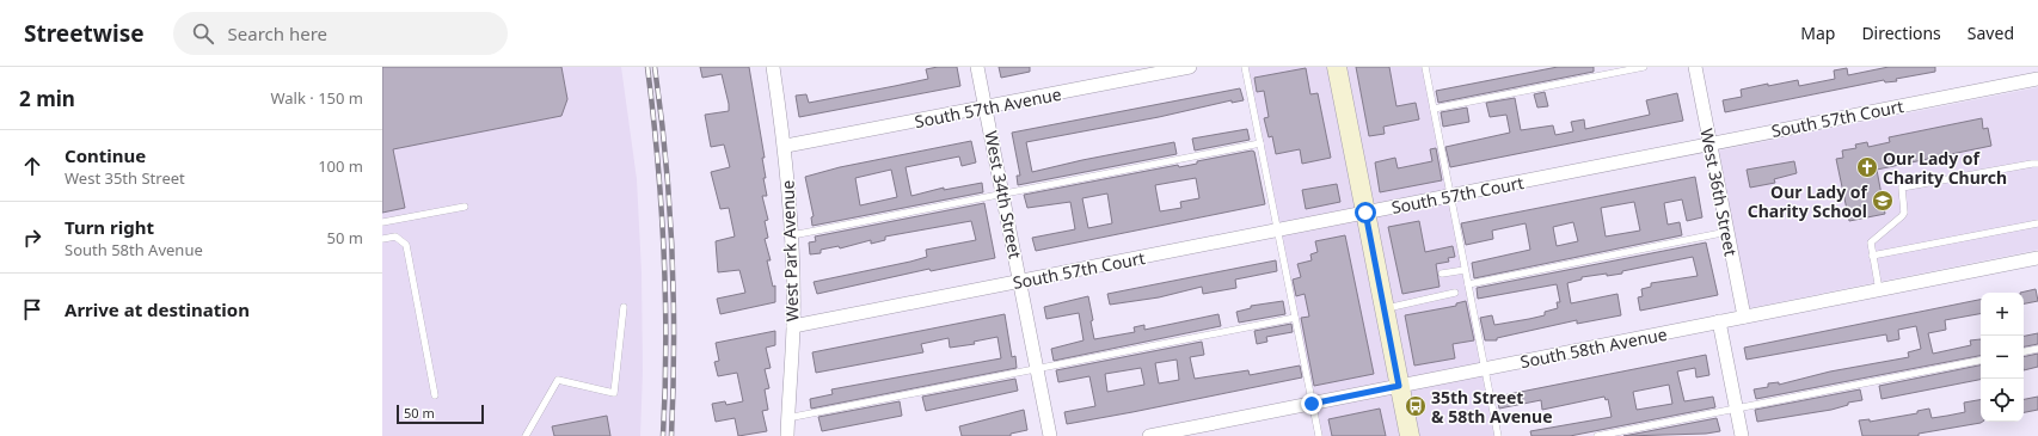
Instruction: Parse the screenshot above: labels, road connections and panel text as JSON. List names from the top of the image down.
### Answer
{
  "streets": {
    "street": [
      "South 57th Avenue",
      "South 57th Court",
      "West 36th Street",
      "West 34th Street",
      "West Park Avenue",
      "South 58th Avenue"
    ]
  },
  "crossings": [
    ["South 57th Avenue", "West 34th Street"],
    ["South 57th Avenue", "West Park Avenue"],
    ["South 57th Court", "West 36th Street"],
    ["South 57th Court", "West 34th Street"],
    ["South 57th Court", "West Park Avenue"],
    ["West 36th Street", "South 58th Avenue"]
  ],
  "places": {
    "church": ["Our Lady of Charity Church"],
    "school or university": ["Our Lady of Charity School"],
    "bus stop": ["35th Street & 58th Avenue"]
  },
  "scale_bar": "50 m",
  "page": {
    "header": "Streetwise",
    "search": "Search here",
    "nav": ["Map", "Directions", "Saved"],
    "heading": ["2 min", "Walk · 150 m"],
    "list": [
      ["Continue", "West 35th Street", "100 m"],
      ["Turn right", "South 58th Avenue", "50 m"],
      "Arrive at destination"
    ],
    "map_buttons": ["+", "−"],
    "scale": "50 m"
  }
}
